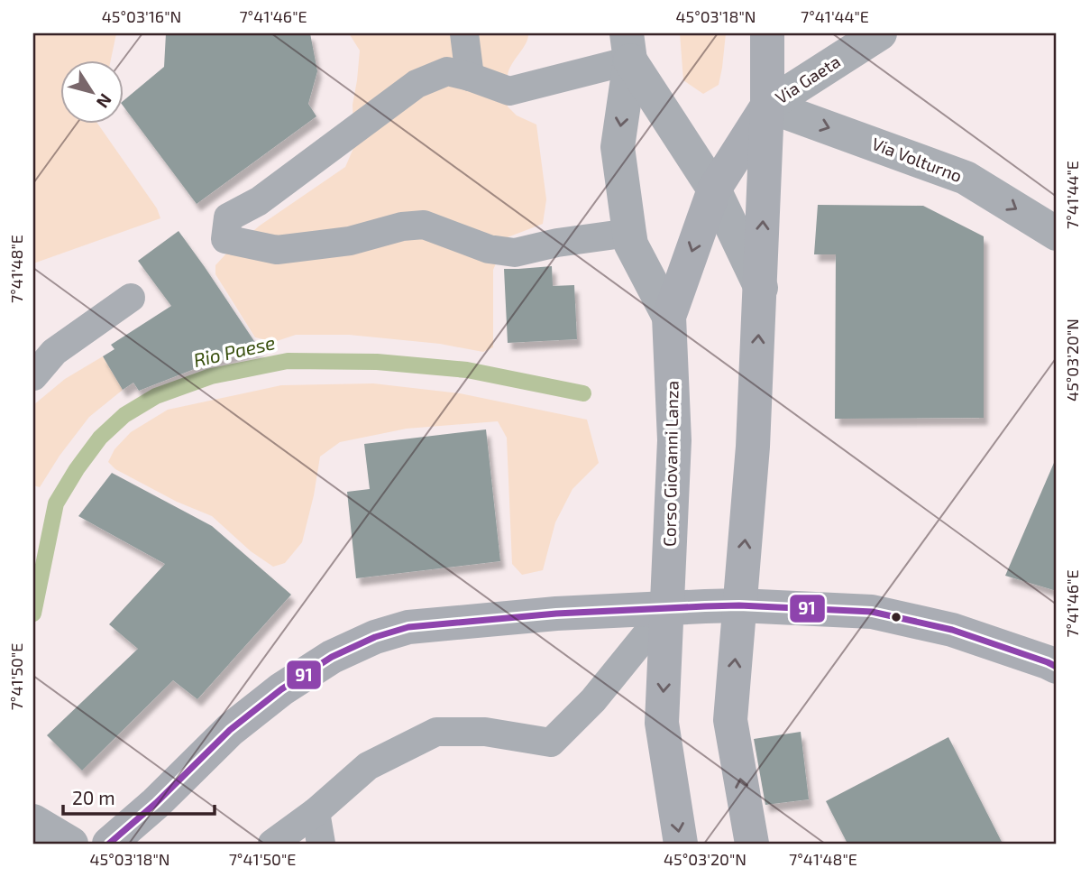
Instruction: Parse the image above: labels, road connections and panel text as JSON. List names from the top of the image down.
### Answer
{
  "streets": {
    "street": ["Via Gaeta", "Via Volturno", "Corso Giovanni Lanza"]
  },
  "crossings": [
    ["Via Gaeta", "Via Volturno"],
    ["Via Gaeta", "Corso Giovanni Lanza"],
    ["Via Volturno", "Corso Giovanni Lanza"]
  ],
  "one_way": ["Via Volturno"],
  "water": ["Rio Paese"],
  "lines": ["transit line 91"],
  "scale_bar": "20 m",
  "north": "bottom right",
  "coordinates": [
    "45°03'16\"N",
    "7°41'46\"E",
    "45°03'18\"N",
    "7°41'44\"E",
    "7°41'48\"E",
    "45°03'20\"N",
    "7°41'50\"E"
  ]
}
